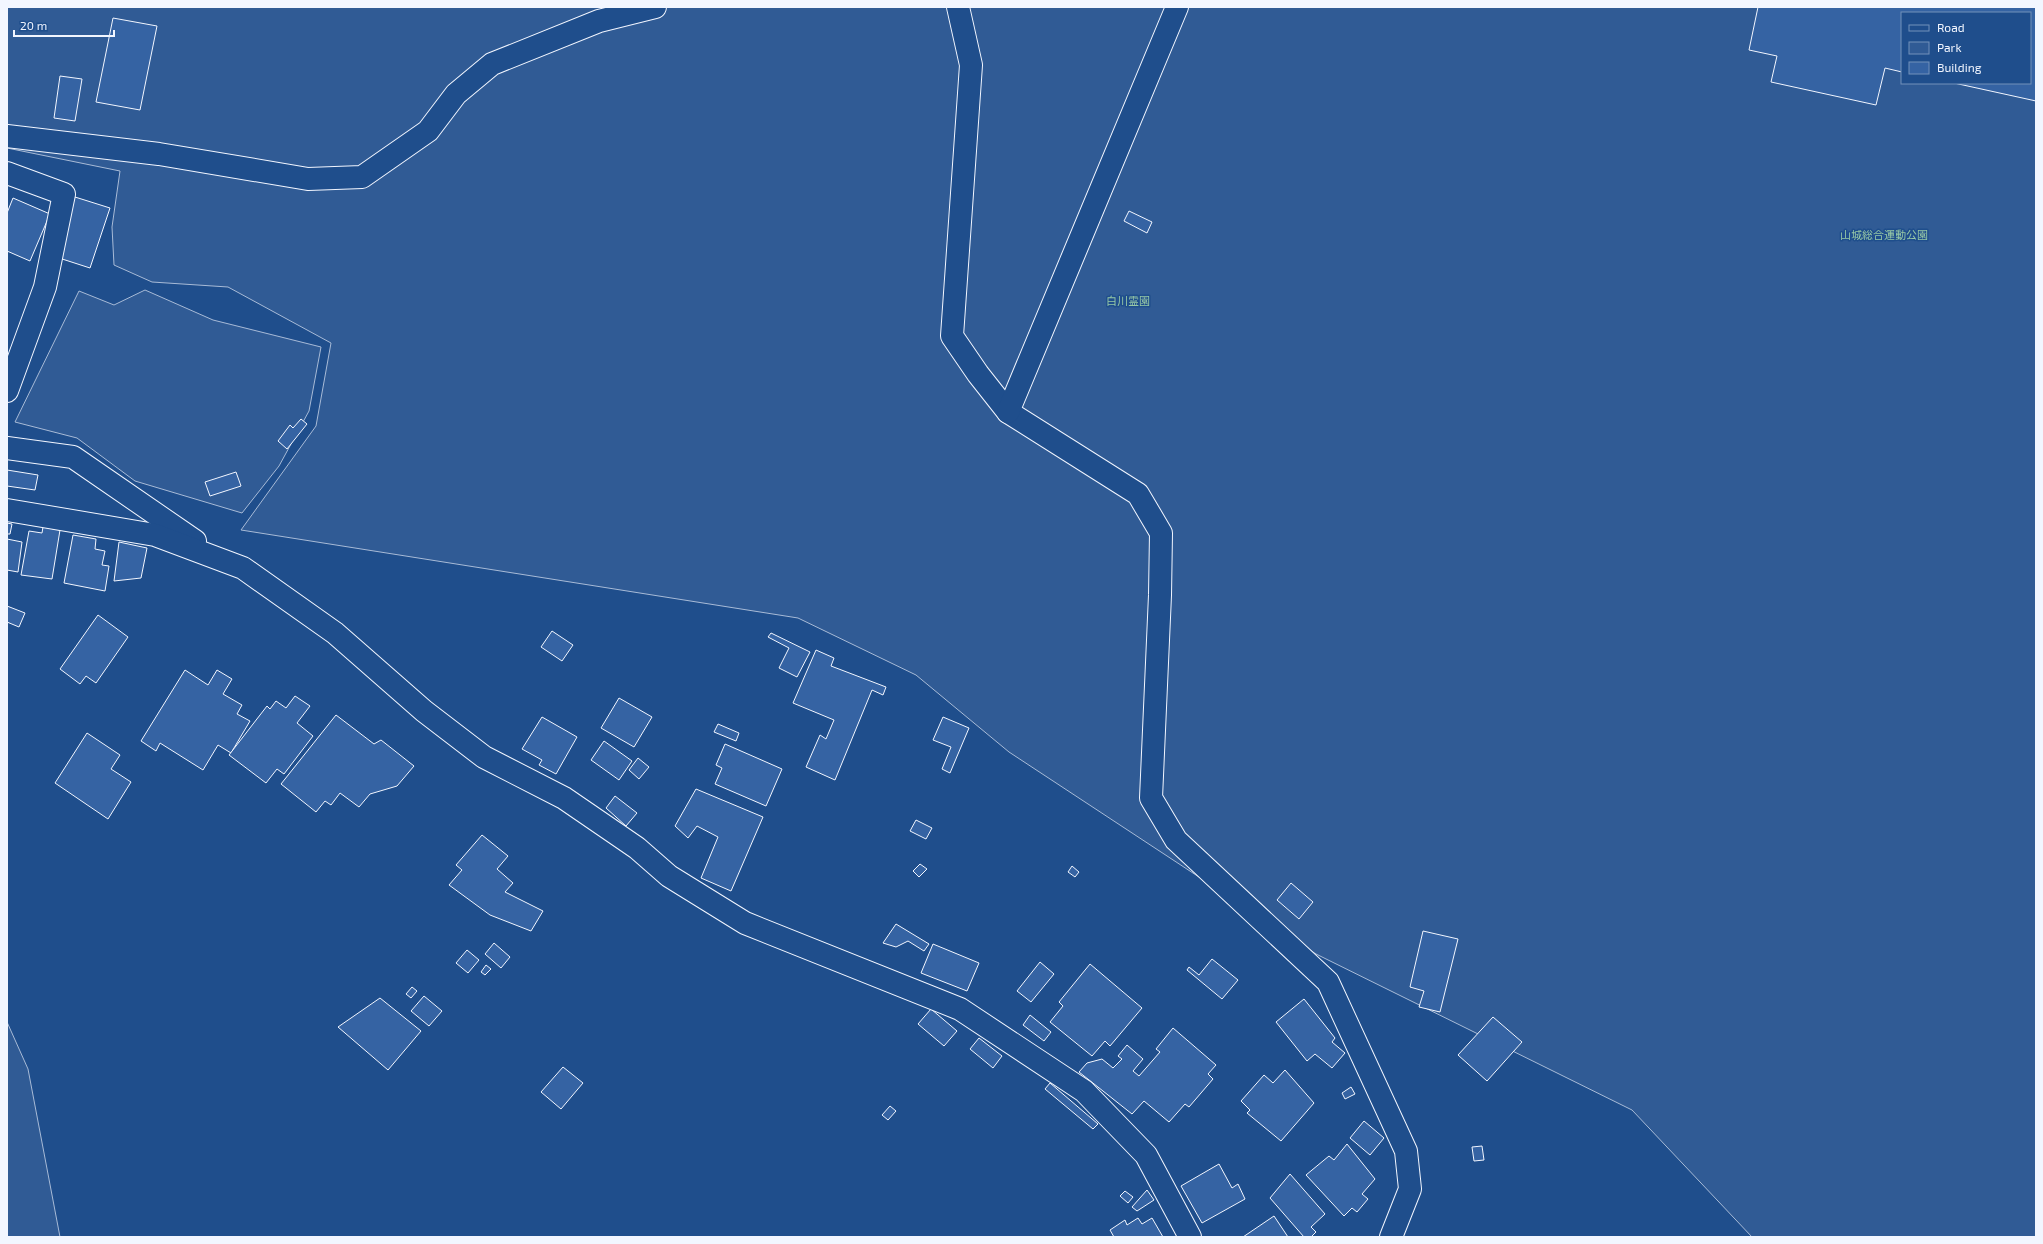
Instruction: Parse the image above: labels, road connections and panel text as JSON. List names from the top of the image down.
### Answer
{
  "parks": ["山城総合運動公園", "白川霊園"],
  "legend": ["Road", "Park", "Building"],
  "scale_bar": "20 m"
}
